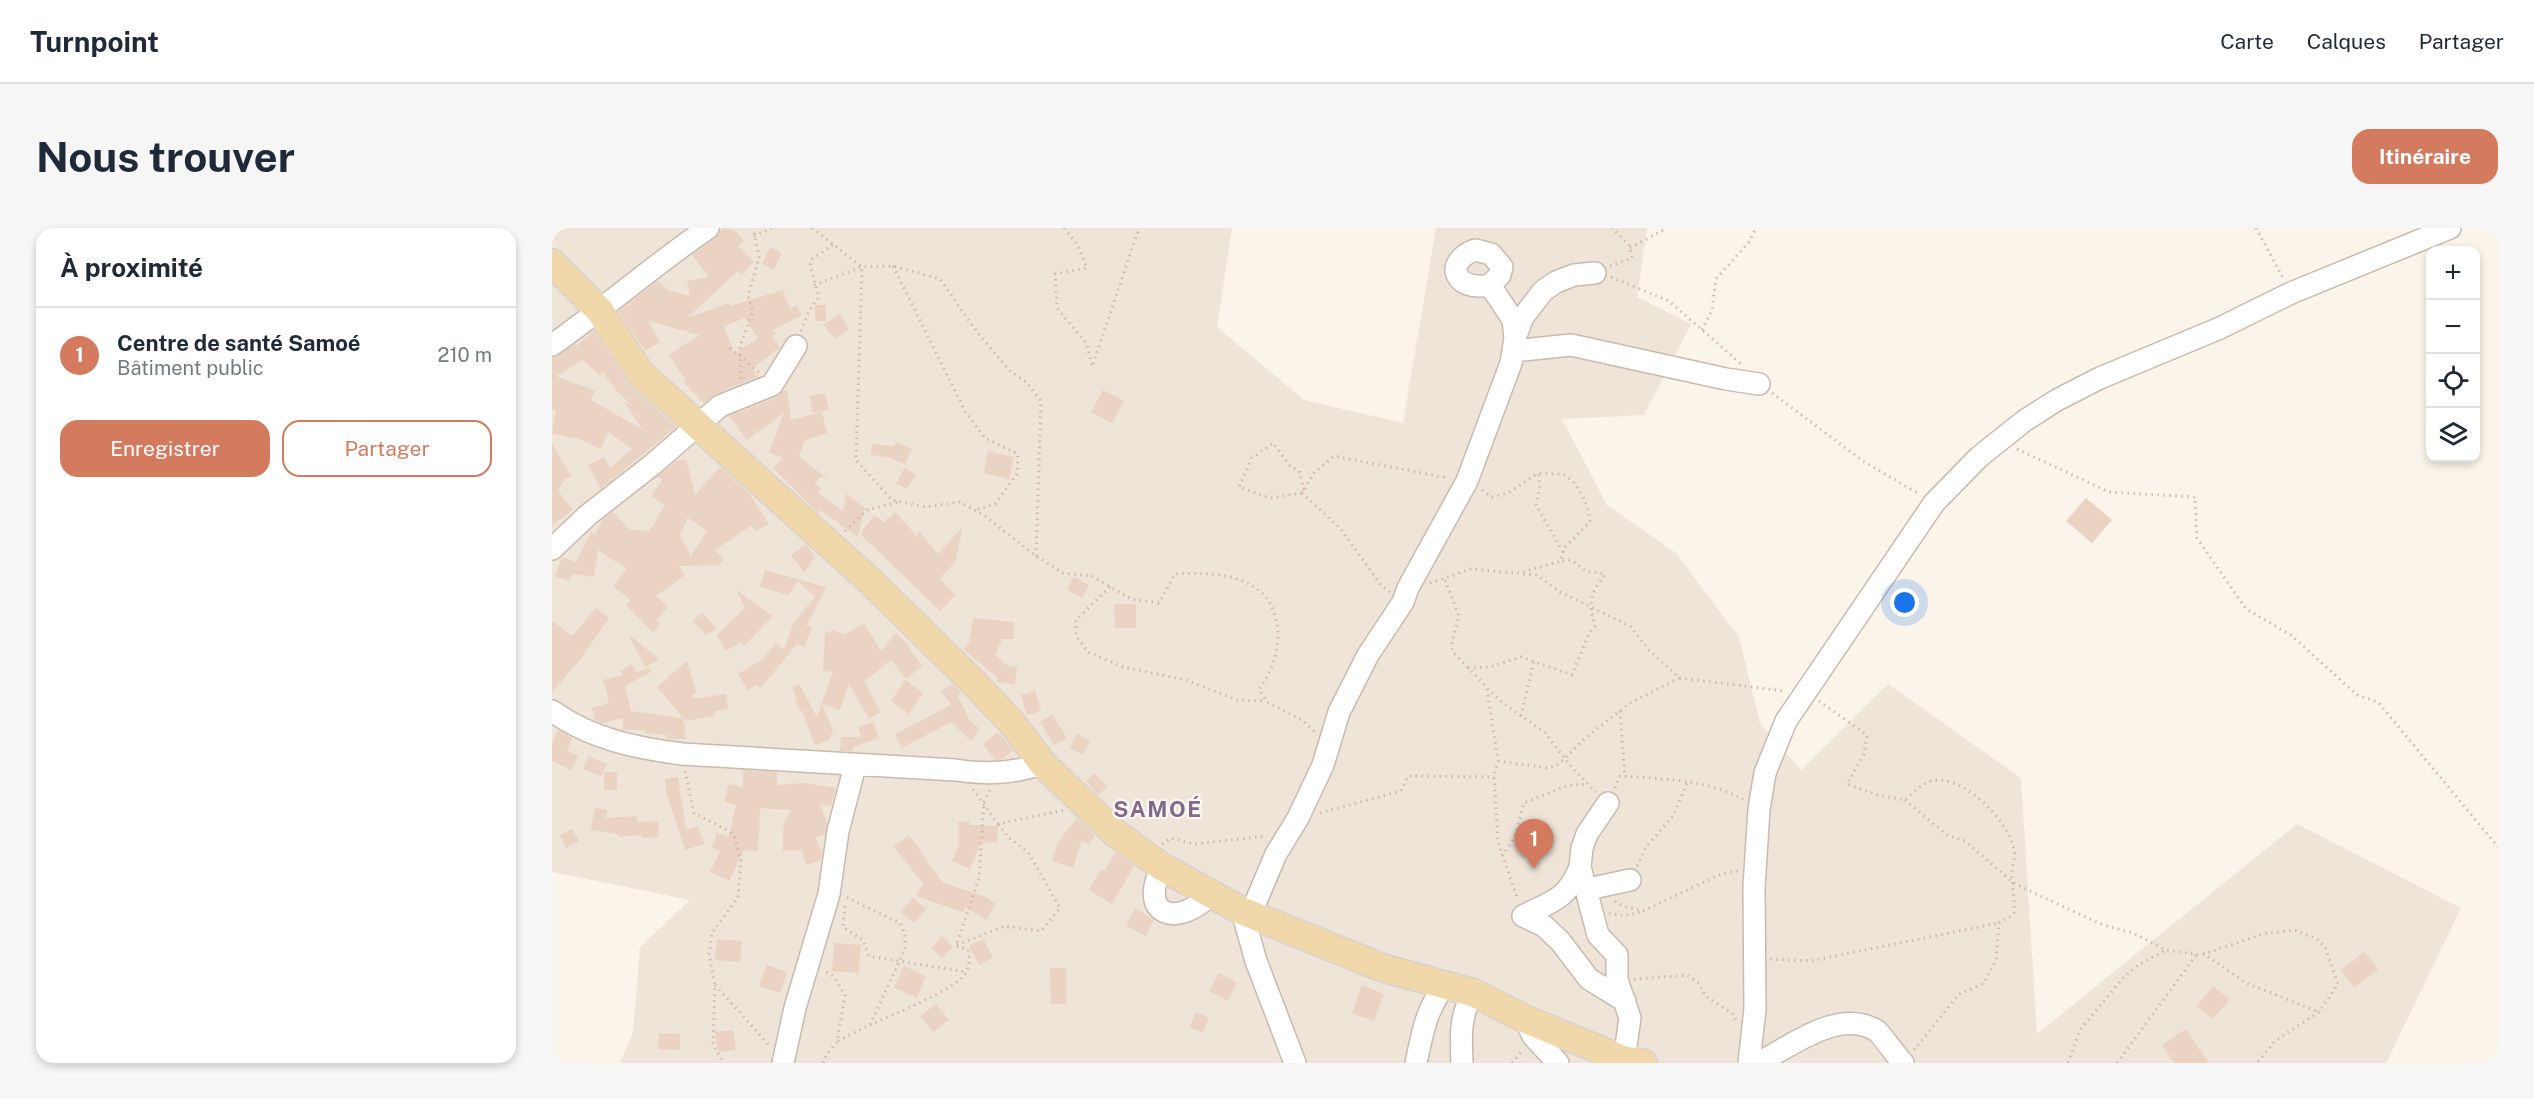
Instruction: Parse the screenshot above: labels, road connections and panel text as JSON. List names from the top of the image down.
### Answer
{
  "districts": ["SAMOÉ"],
  "page": {
    "header": "Turnpoint",
    "nav": ["Carte", "Calques", "Partager"],
    "buttons": [
      "Itinéraire",
      ["Enregistrer", "Partager"]
    ],
    "title": "Nous trouver",
    "heading": "À proximité",
    "map_buttons": ["+", "−"],
    "list": [
      {
        "mark": "1",
        "name": "Centre de santé Samoé",
        "note": "Bâtiment public",
        "value": "210 m"
      }
    ],
    "pins": "1"
  }
}
